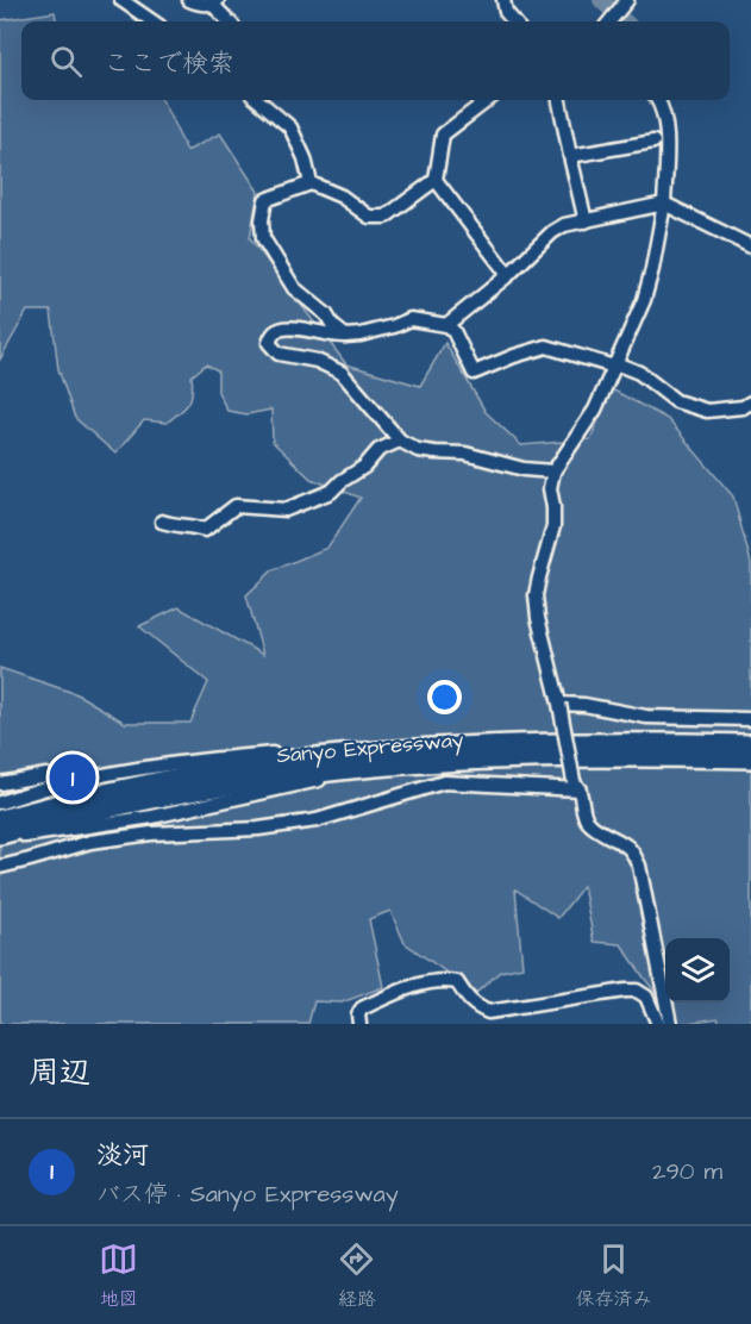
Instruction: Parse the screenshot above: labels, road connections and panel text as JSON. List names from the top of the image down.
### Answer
{
  "streets": {
    "highway": ["Sanyo Expressway"]
  },
  "page": {
    "search": "ここで検索",
    "pins": "1",
    "heading": "周辺",
    "list": [
      {
        "mark": "1",
        "name": "淡河",
        "note": "バス停 · Sanyo Expressway",
        "value": "290 m"
      }
    ],
    "nav": ["地図", "経路", "保存済み"]
  }
}
